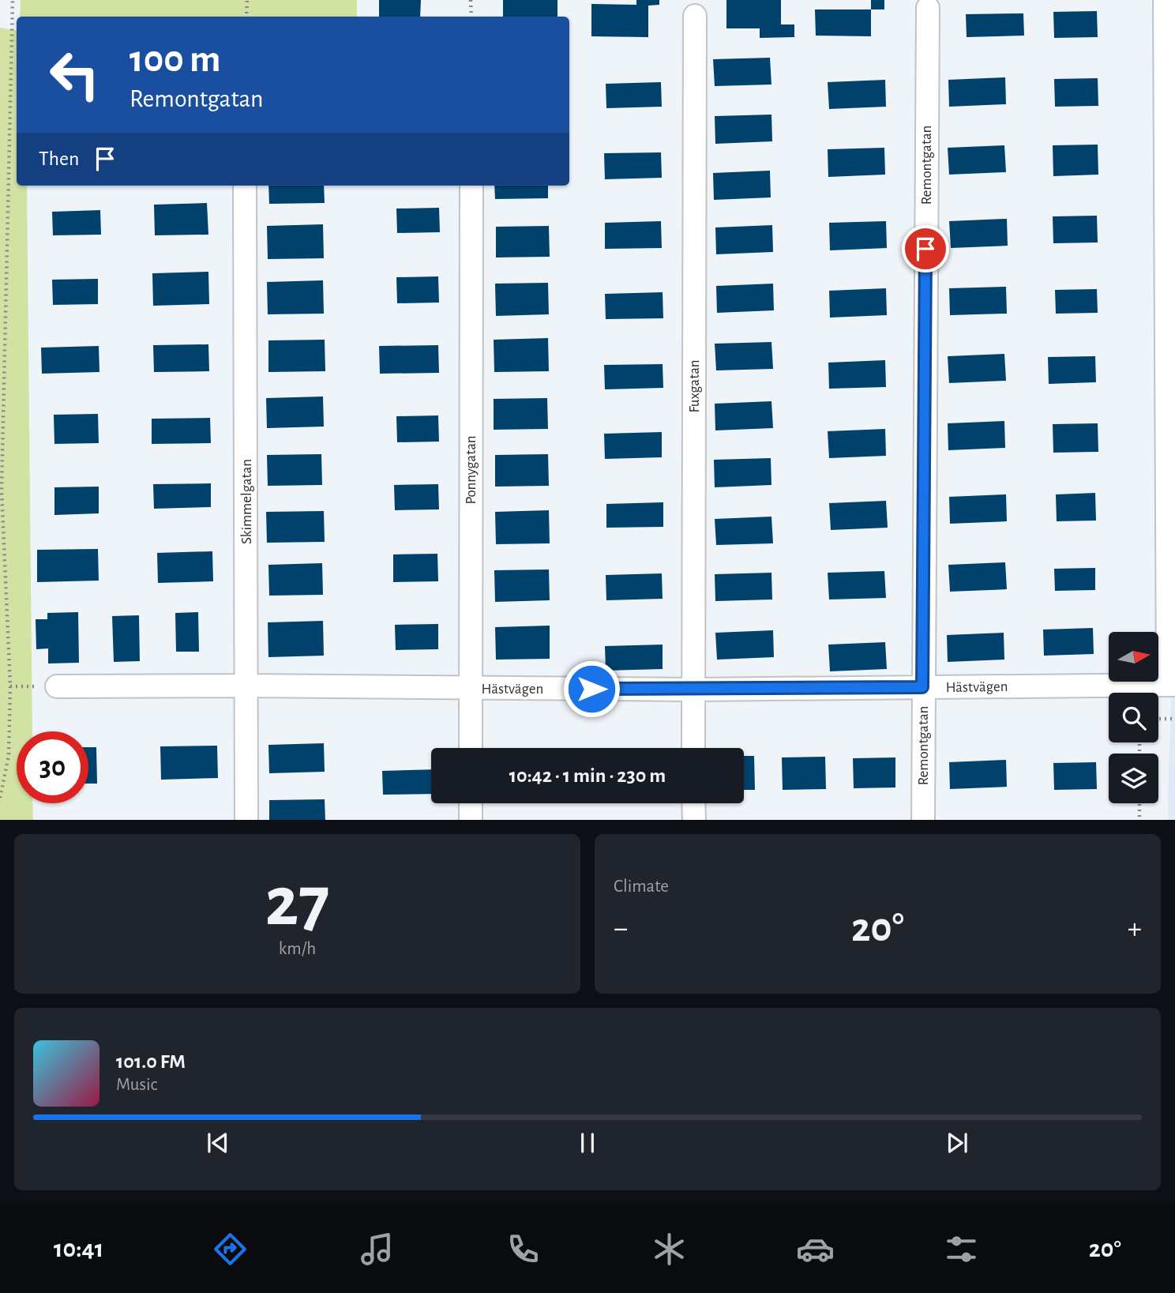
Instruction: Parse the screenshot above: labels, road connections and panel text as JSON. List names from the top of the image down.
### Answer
{
  "streets": {
    "street": [
      "Remontgatan",
      "Fuxgatan",
      "Ponnygatan",
      "Skimmelgatan",
      "Hästvägen"
    ]
  },
  "crossings": [
    ["Remontgatan", "Hästvägen"],
    ["Fuxgatan", "Hästvägen"],
    ["Ponnygatan", "Hästvägen"],
    ["Skimmelgatan", "Hästvägen"]
  ],
  "north": "right",
  "page": {
    "turn": ["100 m", "Remontgatan"],
    "then": "Then",
    "limit": "30",
    "trip": "10:42 · 1 min · 230 m",
    "tile": [
      ["27", "km/h"],
      "Climate"
    ],
    "heat": ["−", "20°", "+"],
    "song": ["101.0 FM", "Music"],
    "tabs": ["10:41", "20°"]
  }
}
